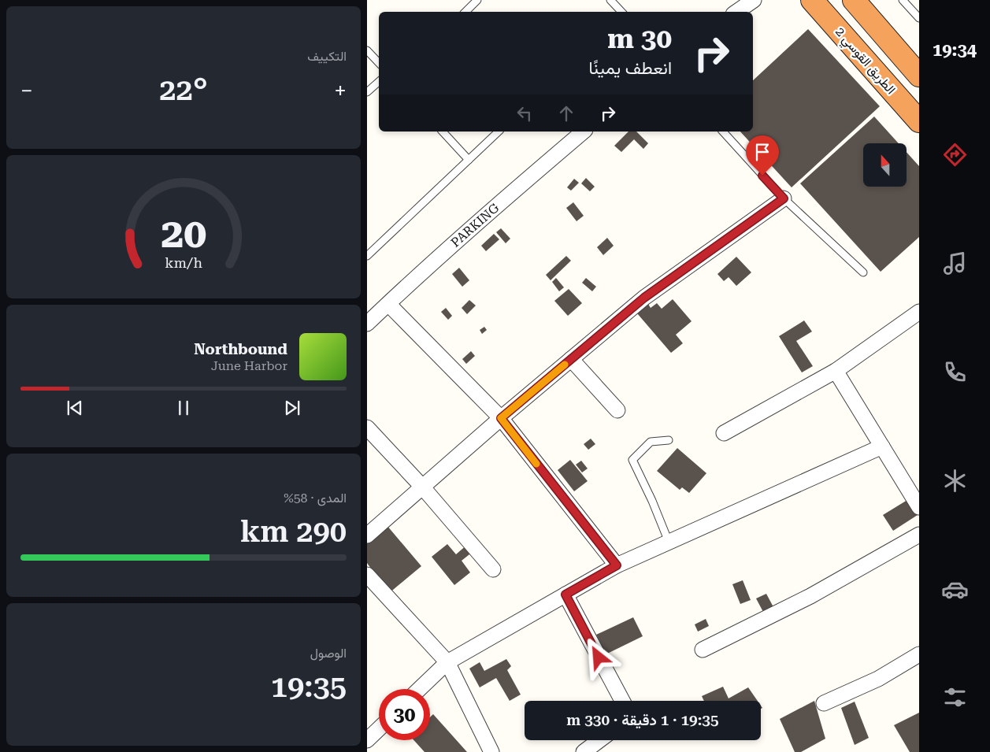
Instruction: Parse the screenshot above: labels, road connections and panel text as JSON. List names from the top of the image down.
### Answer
{
  "streets": {
    "highway": ["الطريق القوسي 2"],
    "street": ["PARKING"]
  },
  "north": "top",
  "page": {
    "tabs": "19:34",
    "tile": [
      "التكييف",
      ["المدى · 58%", "290 km"],
      ["الوصول", "19:35"]
    ],
    "turn": ["30 m", "انعطف يمينًا"],
    "heat": ["−", "22°", "+"],
    "song": ["Northbound", "June Harbor"],
    "limit": "30",
    "trip": "19:35 · 1 دقيقة · 330 m",
    "gauge": ["20", "km/h"]
  }
}
